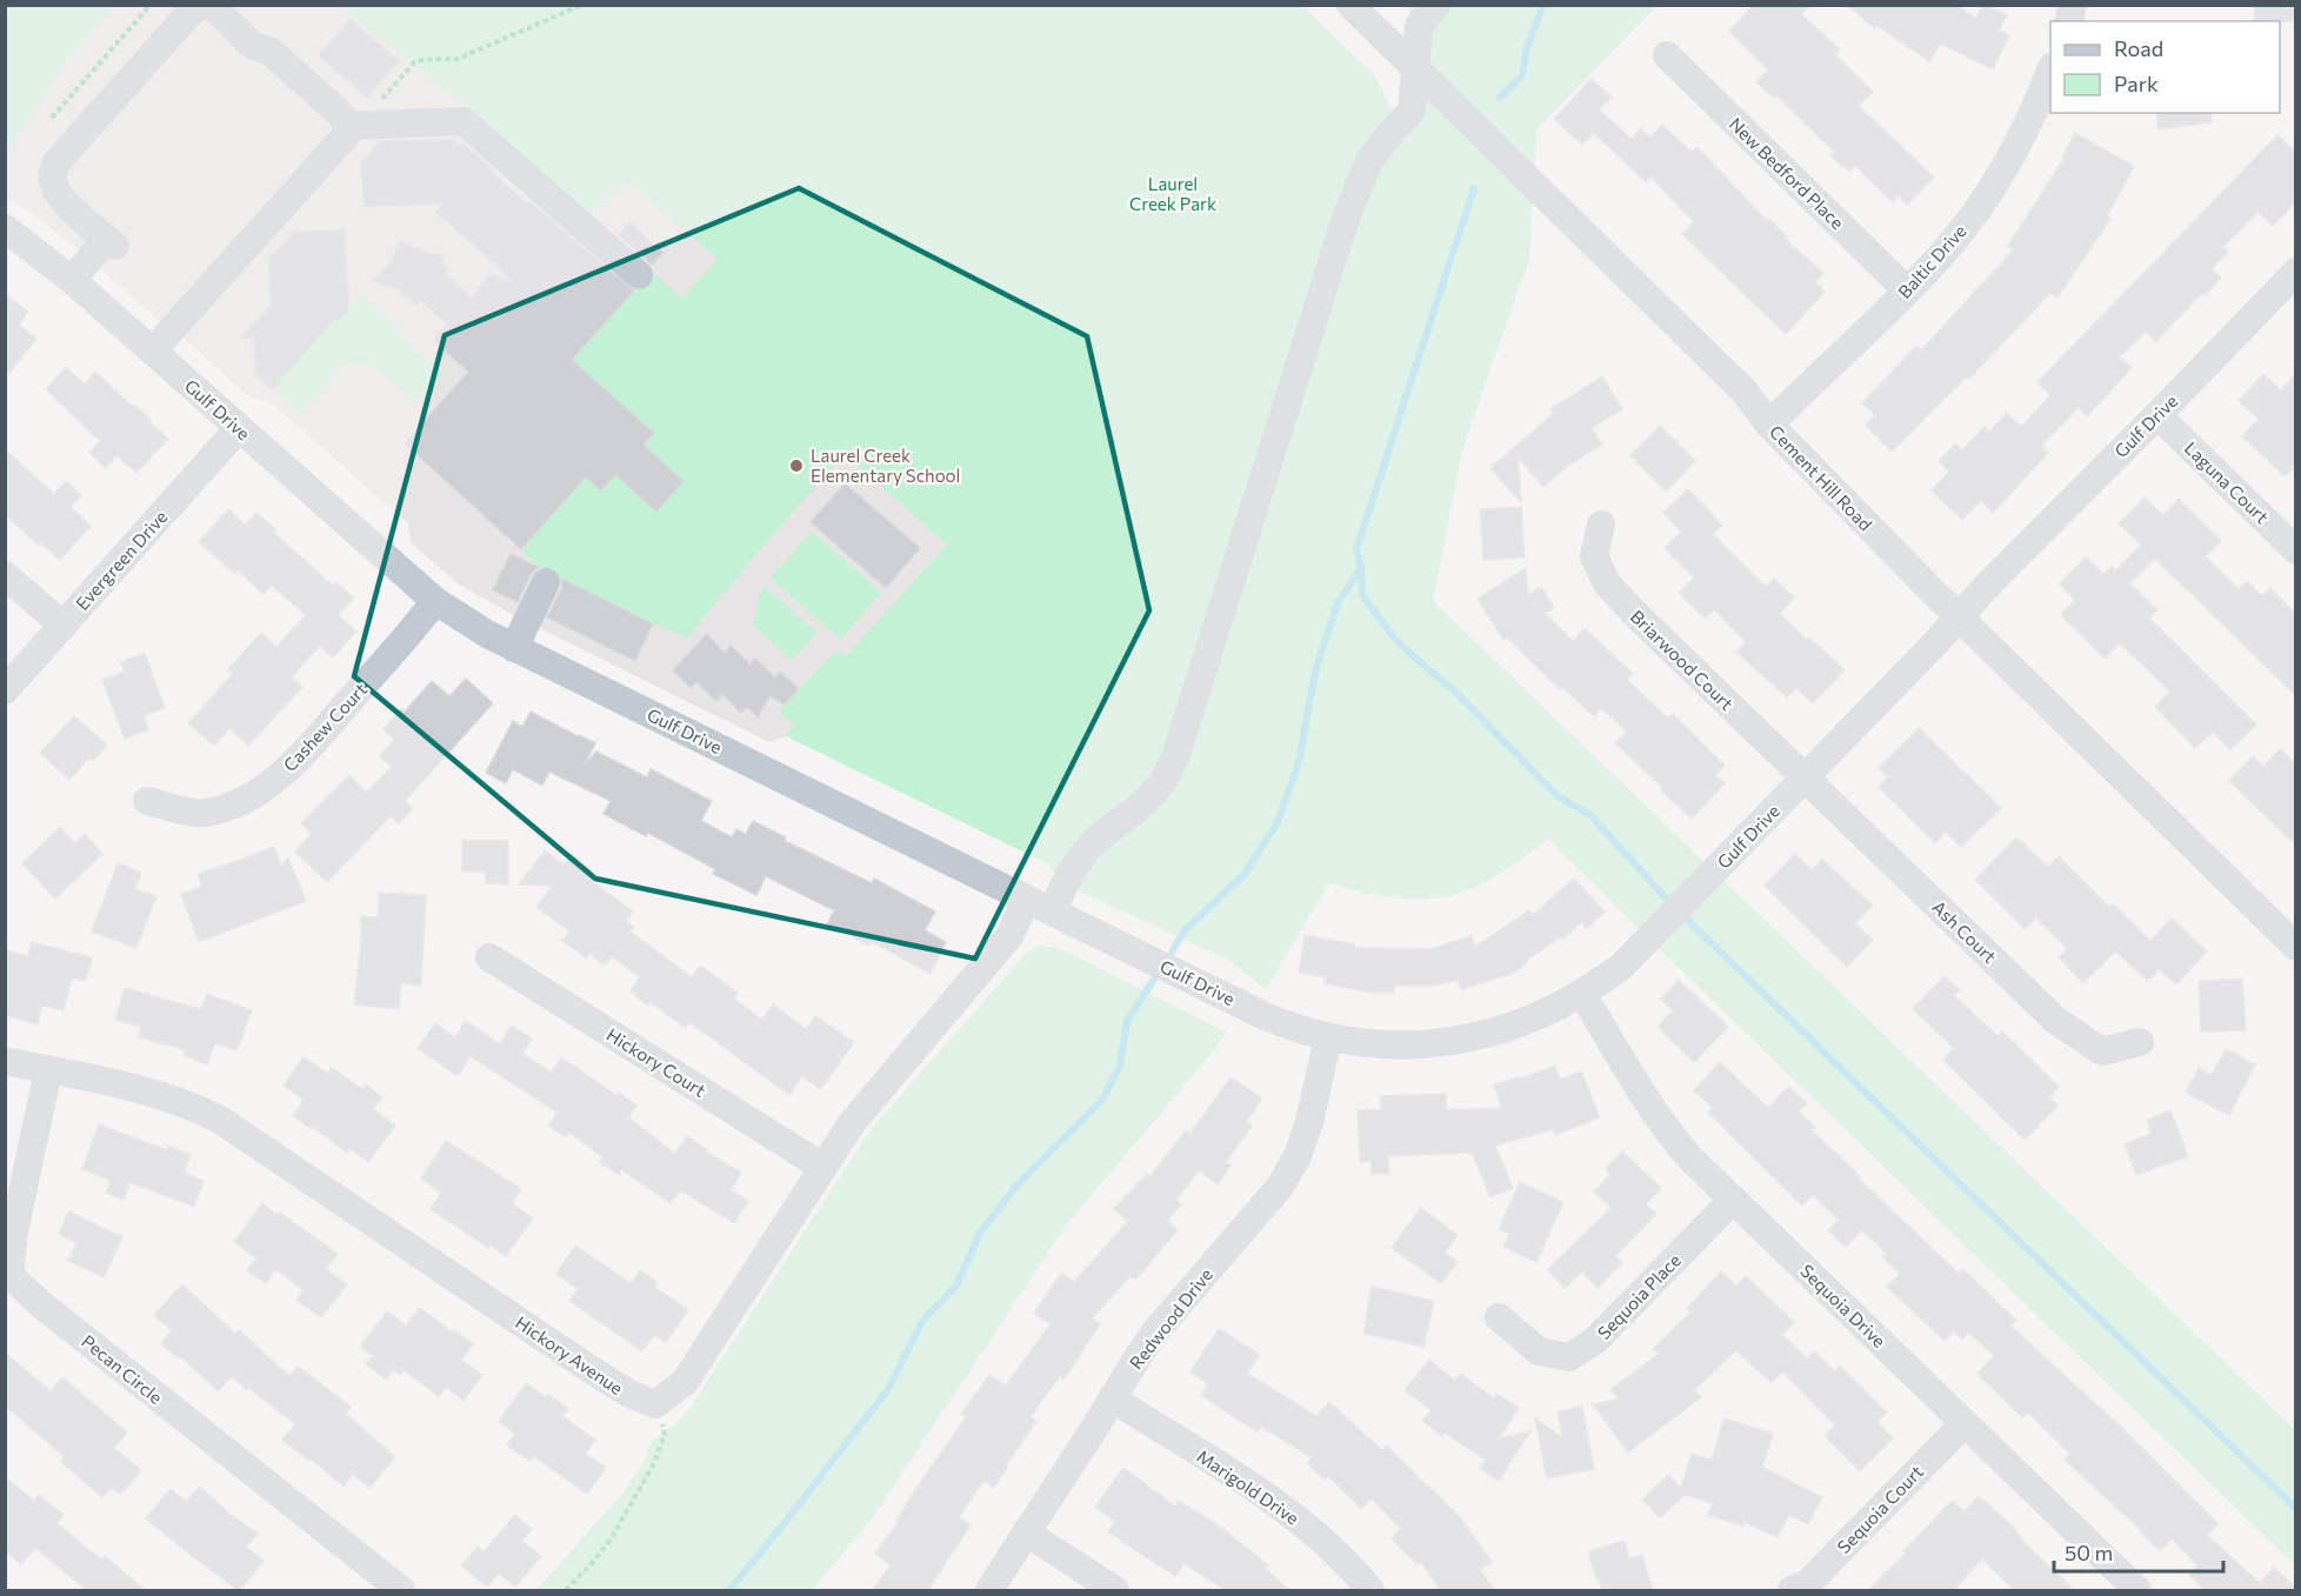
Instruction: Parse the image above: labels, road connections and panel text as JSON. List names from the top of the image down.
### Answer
{
  "streets": {
    "street": [
      "New Bedford Place",
      "Baltic Drive",
      "Gulf Drive",
      "Cement Hill Road",
      "Laguna Court",
      "Evergreen Drive",
      "Briarwood Court",
      "Cashew Court",
      "Ash Court",
      "Hickory Court",
      "Sequoia Place",
      "Sequoia Drive",
      "Redwood Drive",
      "Hickory Avenue",
      "Pecan Circle",
      "Marigold Drive",
      "Sequoia Court"
    ]
  },
  "crossings": [
    ["New Bedford Place", "Baltic Drive"],
    ["Baltic Drive", "Cement Hill Road"],
    ["Gulf Drive", "Cement Hill Road"],
    ["Gulf Drive", "Laguna Court"],
    ["Gulf Drive", "Evergreen Drive"],
    ["Gulf Drive", "Briarwood Court"],
    ["Gulf Drive", "Cashew Court"],
    ["Gulf Drive", "Ash Court"],
    ["Gulf Drive", "Sequoia Drive"],
    ["Gulf Drive", "Redwood Drive"],
    ["Briarwood Court", "Ash Court"],
    ["Sequoia Place", "Sequoia Drive"],
    ["Sequoia Drive", "Sequoia Court"],
    ["Redwood Drive", "Marigold Drive"],
    ["Hickory Avenue", "Pecan Circle"]
  ],
  "parks": ["Laurel Creek Park"],
  "places": ["Laurel Creek Elementary School"],
  "legend": ["Road", "Park"],
  "scale_bar": "50 m"
}
